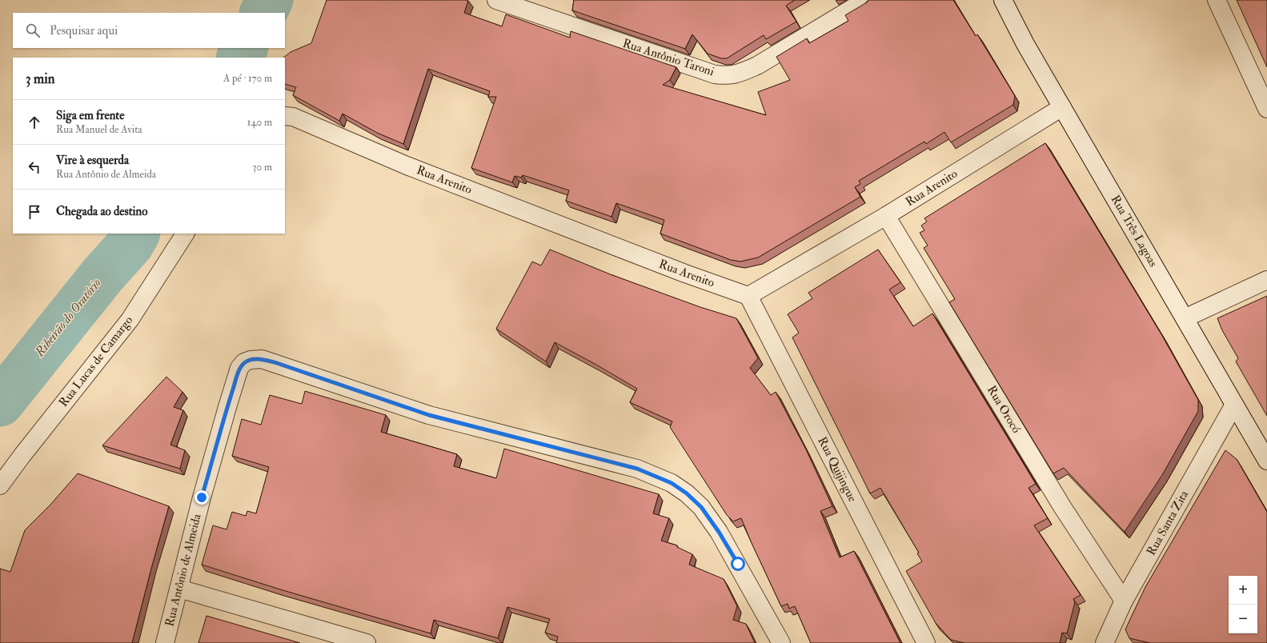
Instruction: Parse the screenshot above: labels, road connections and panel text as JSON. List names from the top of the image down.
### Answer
{
  "streets": {
    "street": [
      "Rua Antônio Taroni",
      "Rua Arenito",
      "Rua Três Lagoas",
      "Rua Lucas de Camargo",
      "Rua Orocó",
      "Rua Quijingue",
      "Rua Santa Zita",
      "Rua Antônio de Almeida"
    ]
  },
  "crossings": [
    ["Rua Arenito", "Rua Três Lagoas"],
    ["Rua Arenito", "Rua Orocó"],
    ["Rua Arenito", "Rua Quijingue"],
    ["Rua Três Lagoas", "Rua Santa Zita"],
    ["Rua Orocó", "Rua Santa Zita"]
  ],
  "water": ["Ribeirão do Oratório"],
  "page": {
    "search": "Pesquisar aqui",
    "heading": ["3 min", "A pé · 170 m"],
    "list": [
      ["Siga em frente", "Rua Manuel de Avita", "140 m"],
      ["Vire à esquerda", "Rua Antônio de Almeida", "30 m"],
      "Chegada ao destino"
    ],
    "map_buttons": ["+", "−"]
  }
}
